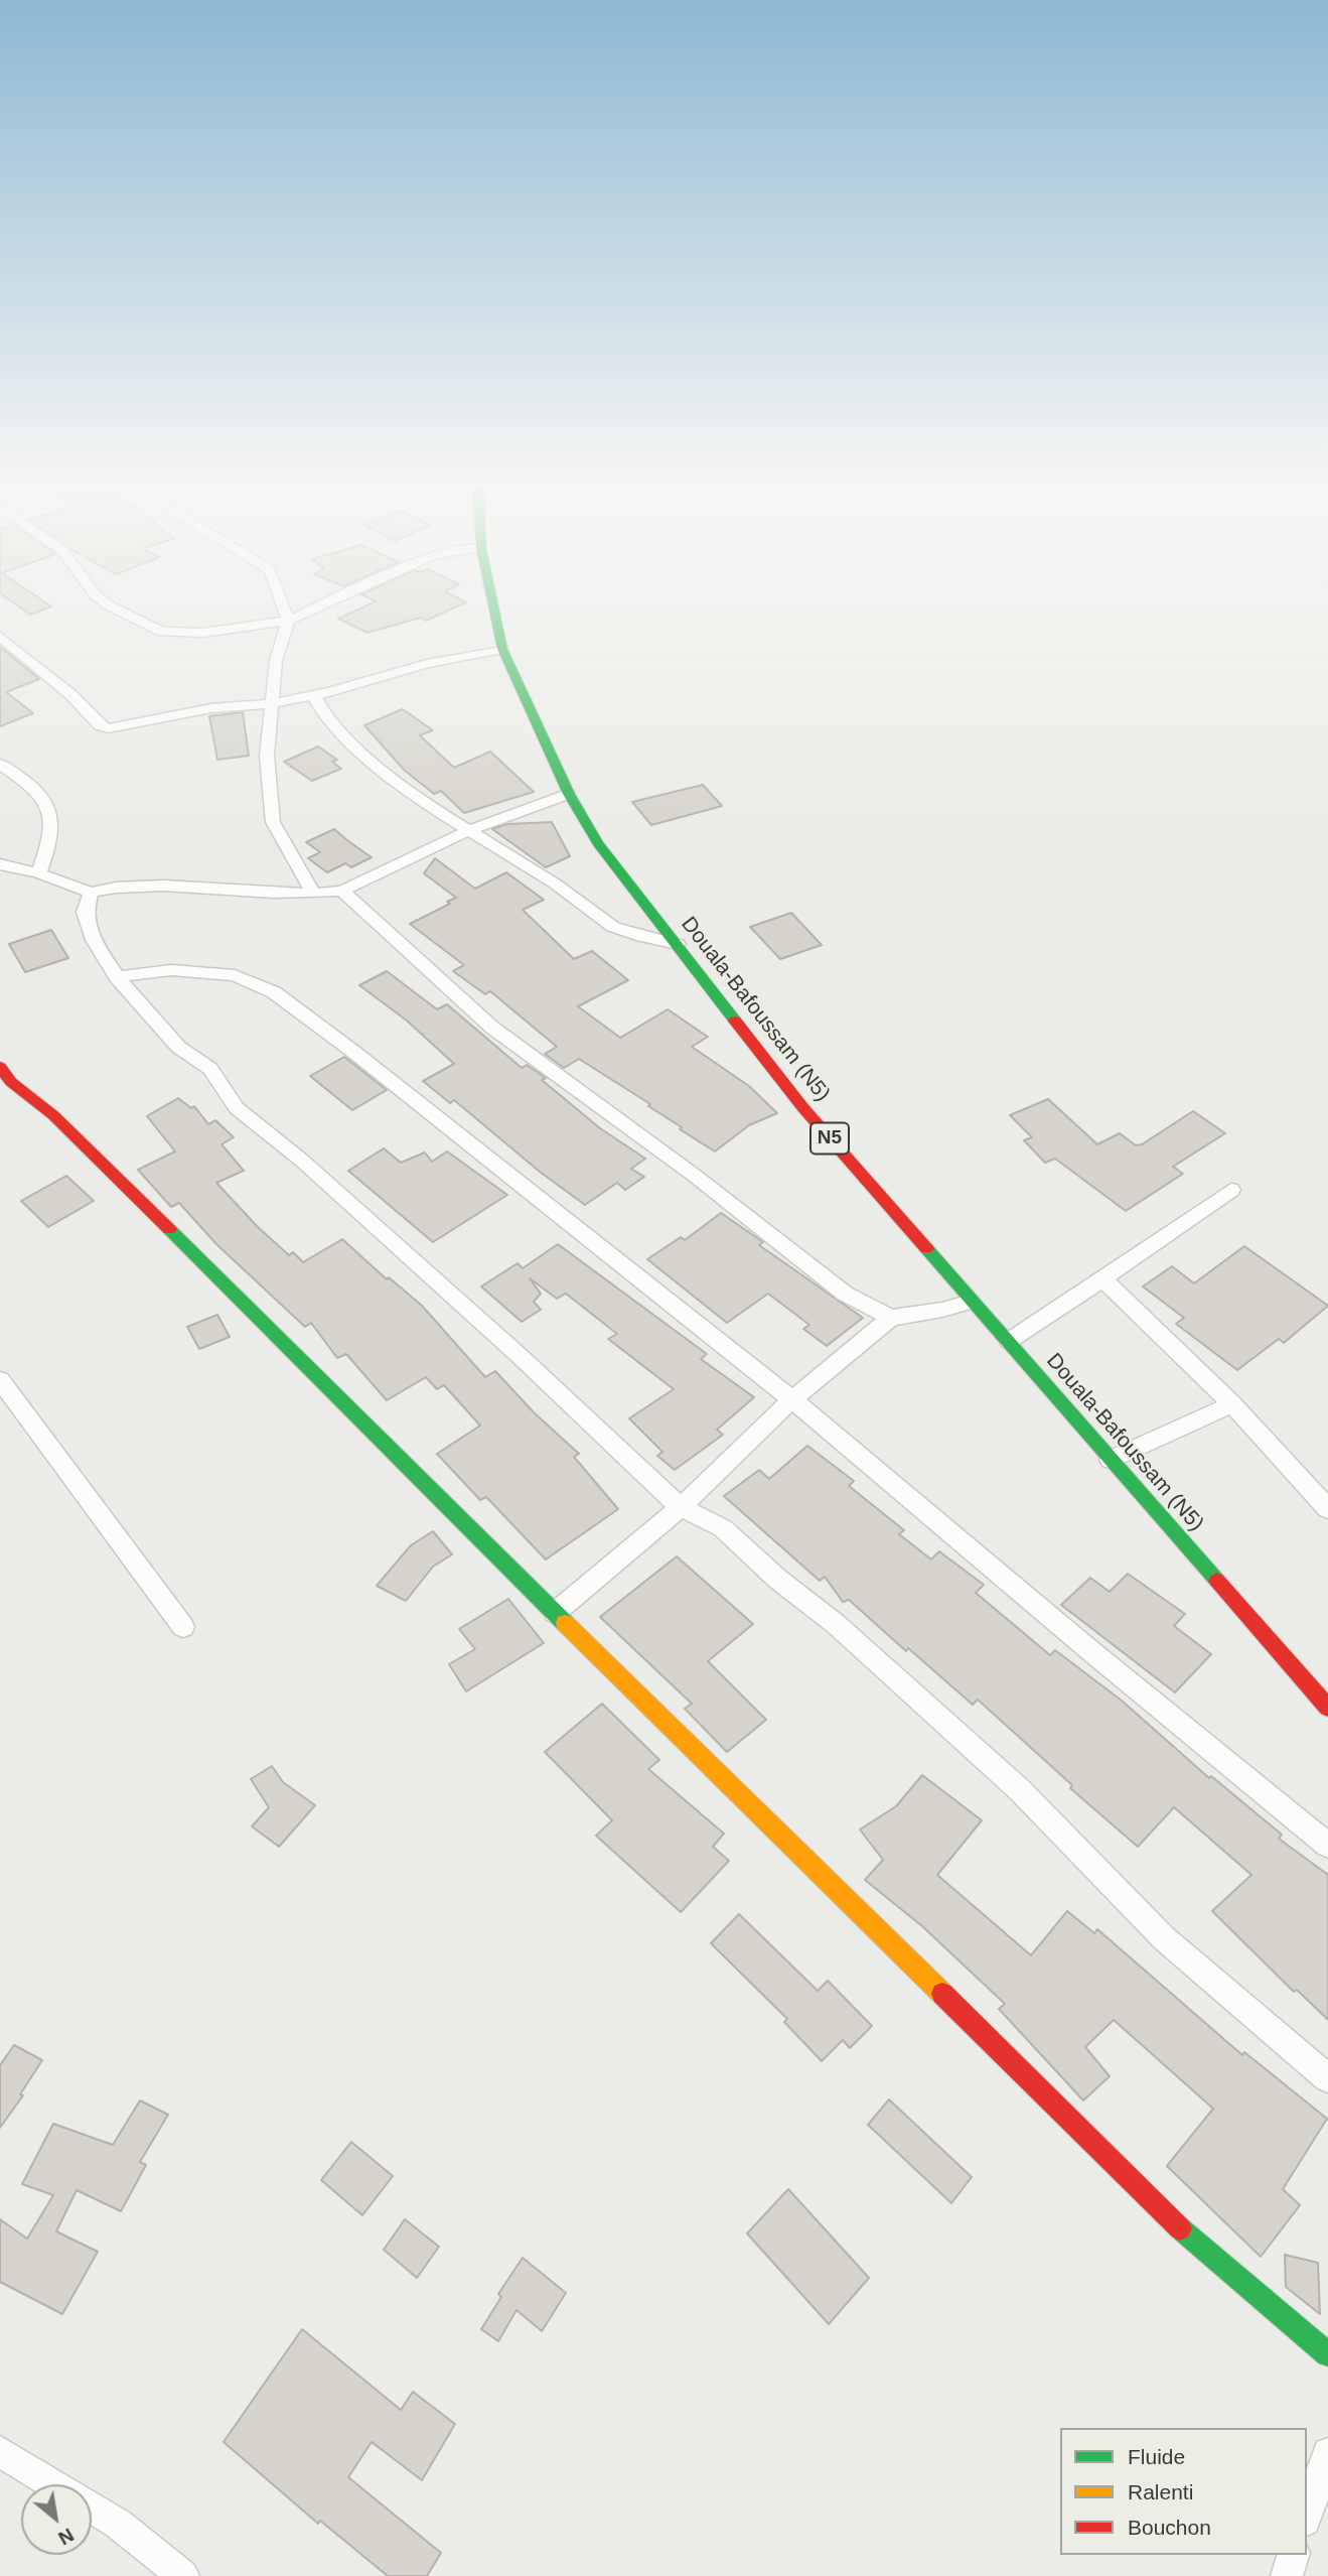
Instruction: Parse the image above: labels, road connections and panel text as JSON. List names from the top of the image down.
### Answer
{
  "streets": {
    "main road": ["Douala-Bafoussam (N5)", "N5"]
  },
  "legend": ["Fluide", "Ralenti", "Bouchon"],
  "north": "bottom right"
}
